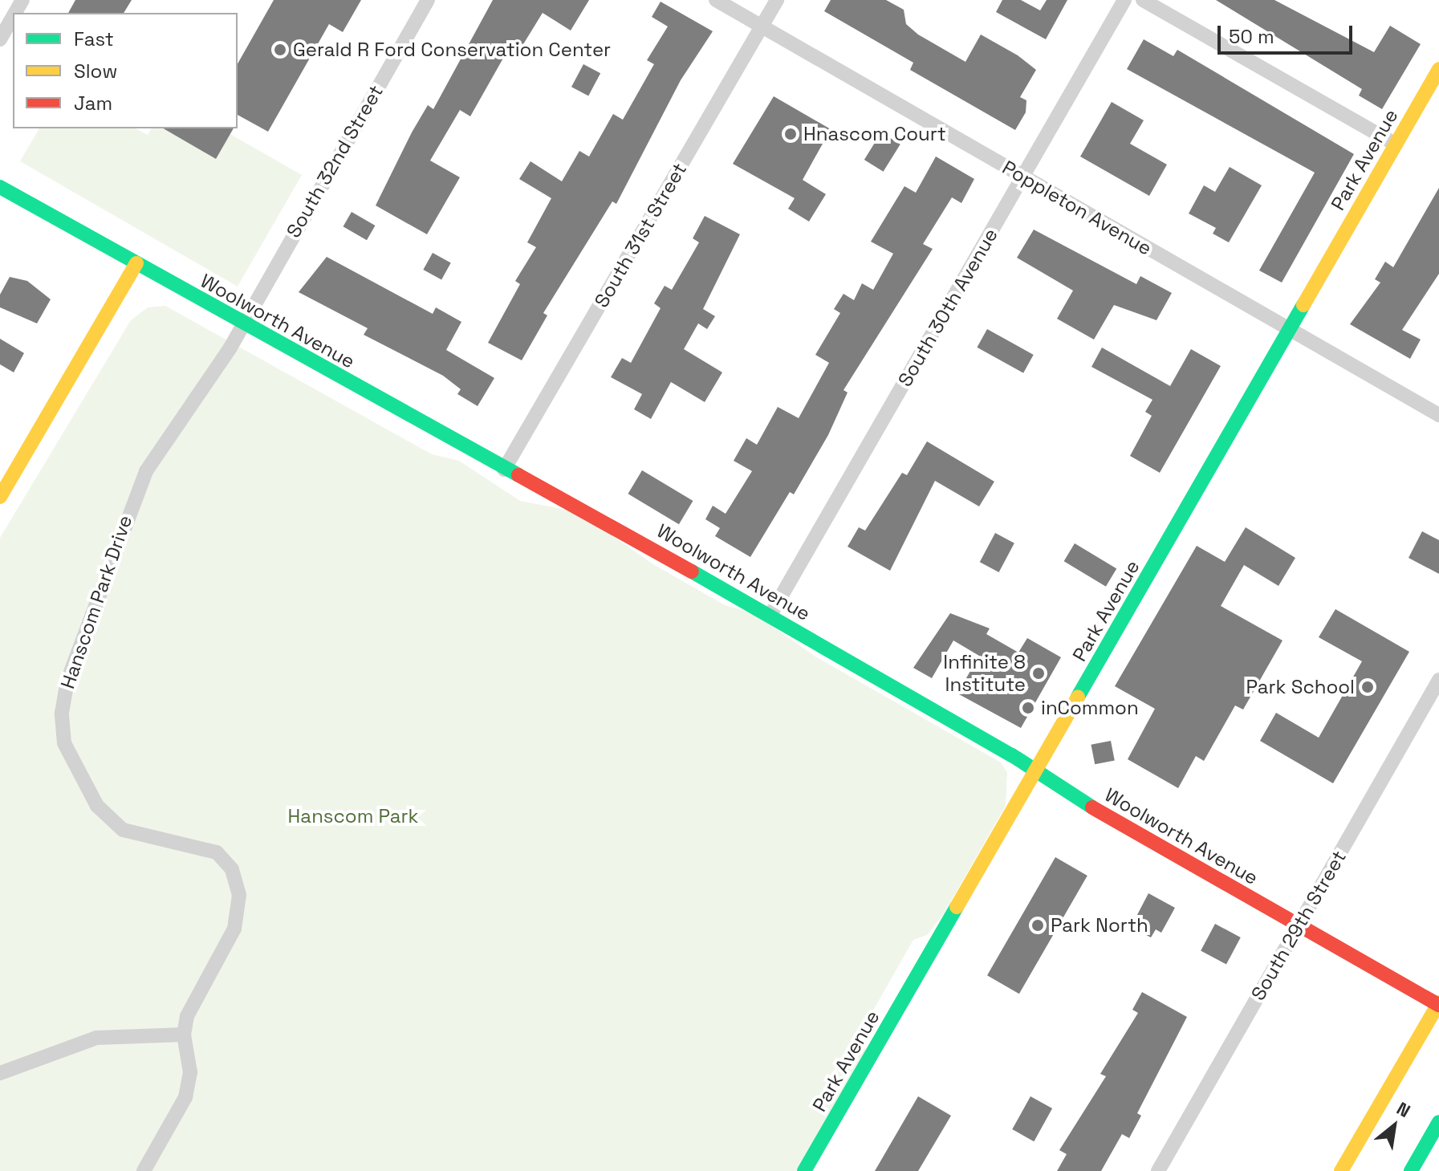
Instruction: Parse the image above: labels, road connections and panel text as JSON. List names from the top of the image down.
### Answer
{
  "streets": {
    "main road": ["Park Avenue", "Woolworth Avenue"],
    "street": [
      "South 32nd Street",
      "Poppleton Avenue",
      "South 31st Street",
      "South 30th Avenue",
      "Hanscom Park Drive",
      "South 29th Street"
    ]
  },
  "crossings": [
    ["Park Avenue", "Poppleton Avenue"],
    ["Park Avenue", "Woolworth Avenue"],
    ["South 32nd Street", "Woolworth Avenue"],
    ["South 32nd Street", "Hanscom Park Drive"],
    ["Poppleton Avenue", "South 31st Street"],
    ["Poppleton Avenue", "South 30th Avenue"],
    ["South 31st Street", "Woolworth Avenue"],
    ["South 30th Avenue", "Woolworth Avenue"],
    ["Woolworth Avenue", "Hanscom Park Drive"],
    ["Woolworth Avenue", "South 29th Street"]
  ],
  "parks": ["Hanscom Park"],
  "places": [
    "Gerald R Ford Conservation Center",
    "Hnascom Court",
    "Infinite 8 Institute",
    "Park School",
    "inCommon",
    "Park North"
  ],
  "legend": ["Fast", "Slow", "Jam"],
  "scale_bar": "50 m",
  "north": "top right"
}
